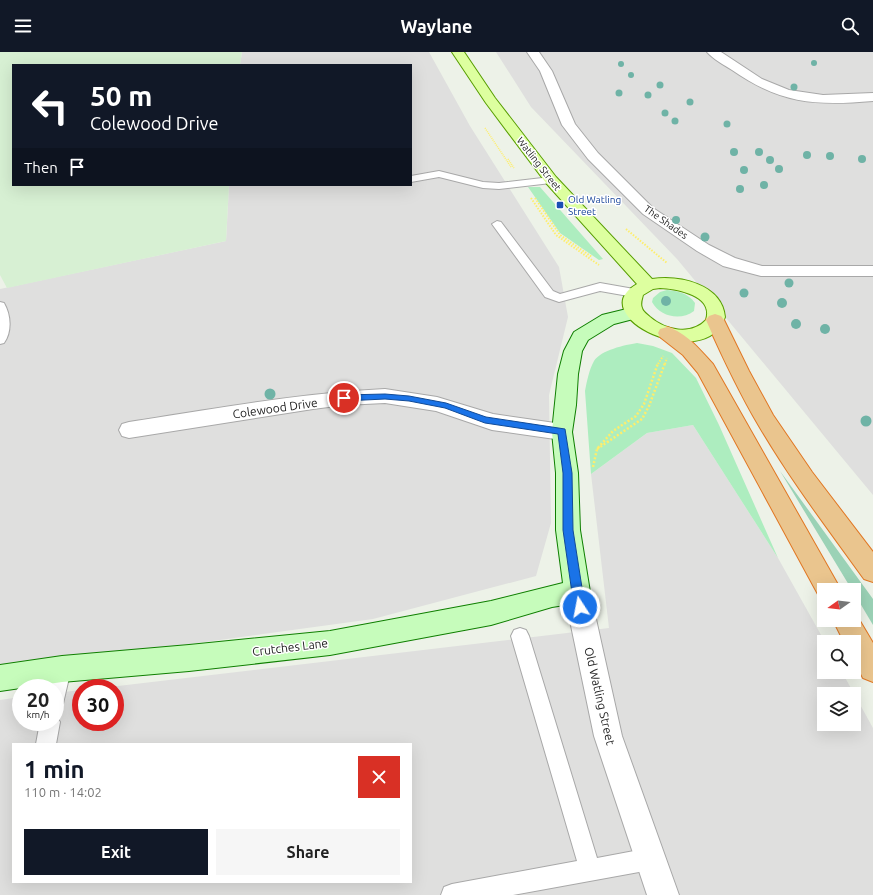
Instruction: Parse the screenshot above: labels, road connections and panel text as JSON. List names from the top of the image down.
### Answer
{
  "streets": {
    "main road": ["Watling Street"],
    "street": [
      "The Shades",
      "Colewood Drive",
      "Crutches Lane",
      "Old Watling Street"
    ]
  },
  "crossings": [
    ["Watling Street", "Old Watling Street"],
    ["Colewood Drive", "Old Watling Street"],
    ["Crutches Lane", "Old Watling Street"]
  ],
  "places": {
    "transit": ["Old Watling Street"]
  },
  "north": "left",
  "page": {
    "header": "Waylane",
    "turn": ["50 m", "Colewood Drive"],
    "then": "Then",
    "speed": "20 km/h",
    "limit": "30",
    "heading": ["1 min", "110 m · 14:02"],
    "buttons": ["Exit", "Share"]
  }
}
